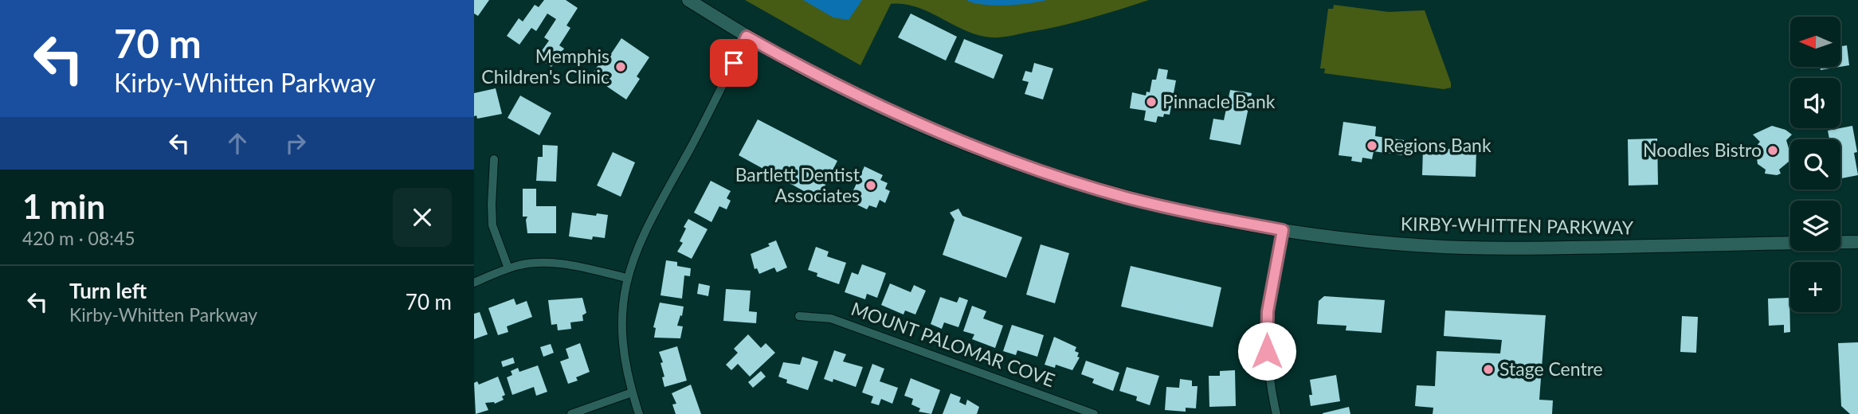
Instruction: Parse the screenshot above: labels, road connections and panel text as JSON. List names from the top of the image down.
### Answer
{
  "streets": {
    "main road": ["KIRBY-WHITTEN PARKWAY"],
    "street": ["MOUNT PALOMAR COVE"]
  },
  "places": [
    "Memphis Children's Clinic",
    "Pinnacle Bank",
    "Regions Bank",
    "Noodles Bistro",
    "Bartlett Dentist Associates",
    "Stage Centre"
  ],
  "north": "left",
  "page": {
    "turn": ["70 m", "Kirby-Whitten Parkway"],
    "map_buttons": "+",
    "heading": ["1 min", "420 m · 08:45"],
    "list": [
      {
        "name": "Turn left",
        "note": "Kirby-Whitten Parkway",
        "value": "70 m"
      }
    ]
  }
}
